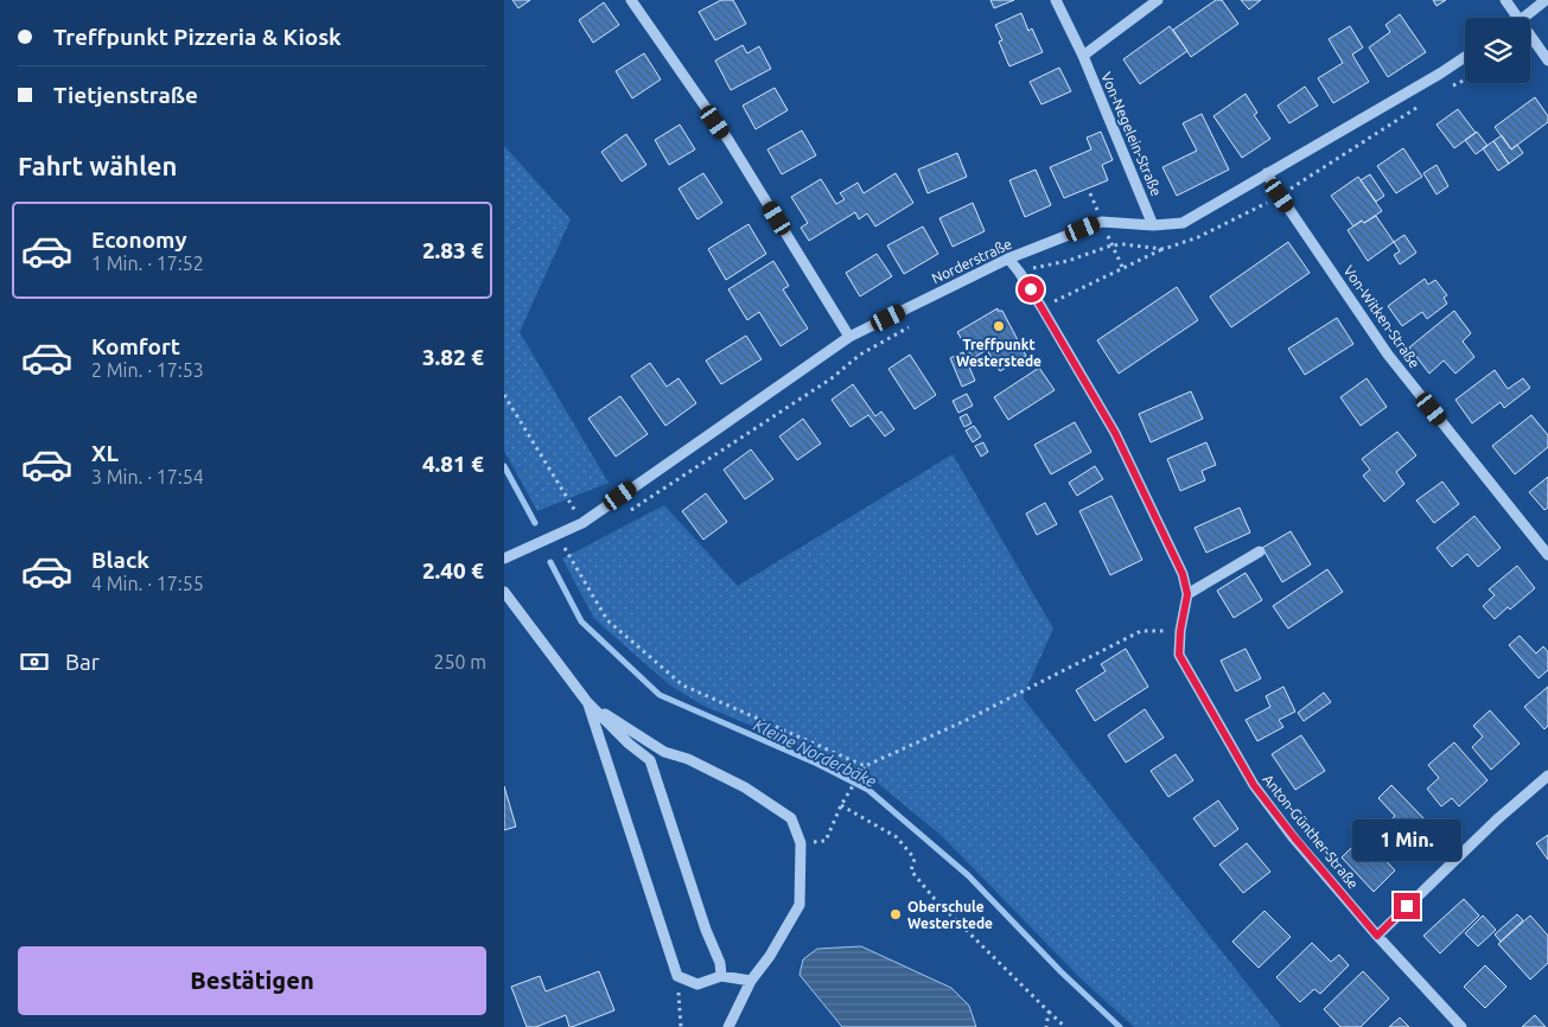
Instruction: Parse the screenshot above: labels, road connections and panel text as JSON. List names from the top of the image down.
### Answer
{
  "streets": {
    "street": [
      "Von-Negelein-Straße",
      "Norderstraße",
      "Von-Witken-Straße",
      "Anton-Günther-Straße"
    ]
  },
  "crossings": [
    ["Von-Negelein-Straße", "Norderstraße"],
    ["Norderstraße", "Von-Witken-Straße"],
    ["Norderstraße", "Anton-Günther-Straße"]
  ],
  "water": ["Kleine Norderbäke"],
  "places": ["Treffpunkt Westerstede", "Oberschule Westerstede"],
  "page": {
    "banner": ["Treffpunkt Pizzeria & Kiosk", "Tietjenstraße"],
    "heading": "Fahrt wählen",
    "list": [
      {
        "name": "Economy",
        "note": "1 Min. · 17:52",
        "value": "2.83 €"
      },
      {
        "name": "Komfort",
        "note": "2 Min. · 17:53",
        "value": "3.82 €"
      },
      {
        "name": "XL",
        "note": "3 Min. · 17:54",
        "value": "4.81 €"
      },
      {
        "name": "Black",
        "note": "4 Min. · 17:55",
        "value": "2.40 €"
      }
    ],
    "pay": ["Bar", "250 m"],
    "bubble": "1 Min.",
    "buttons": "Bestätigen"
  }
}
